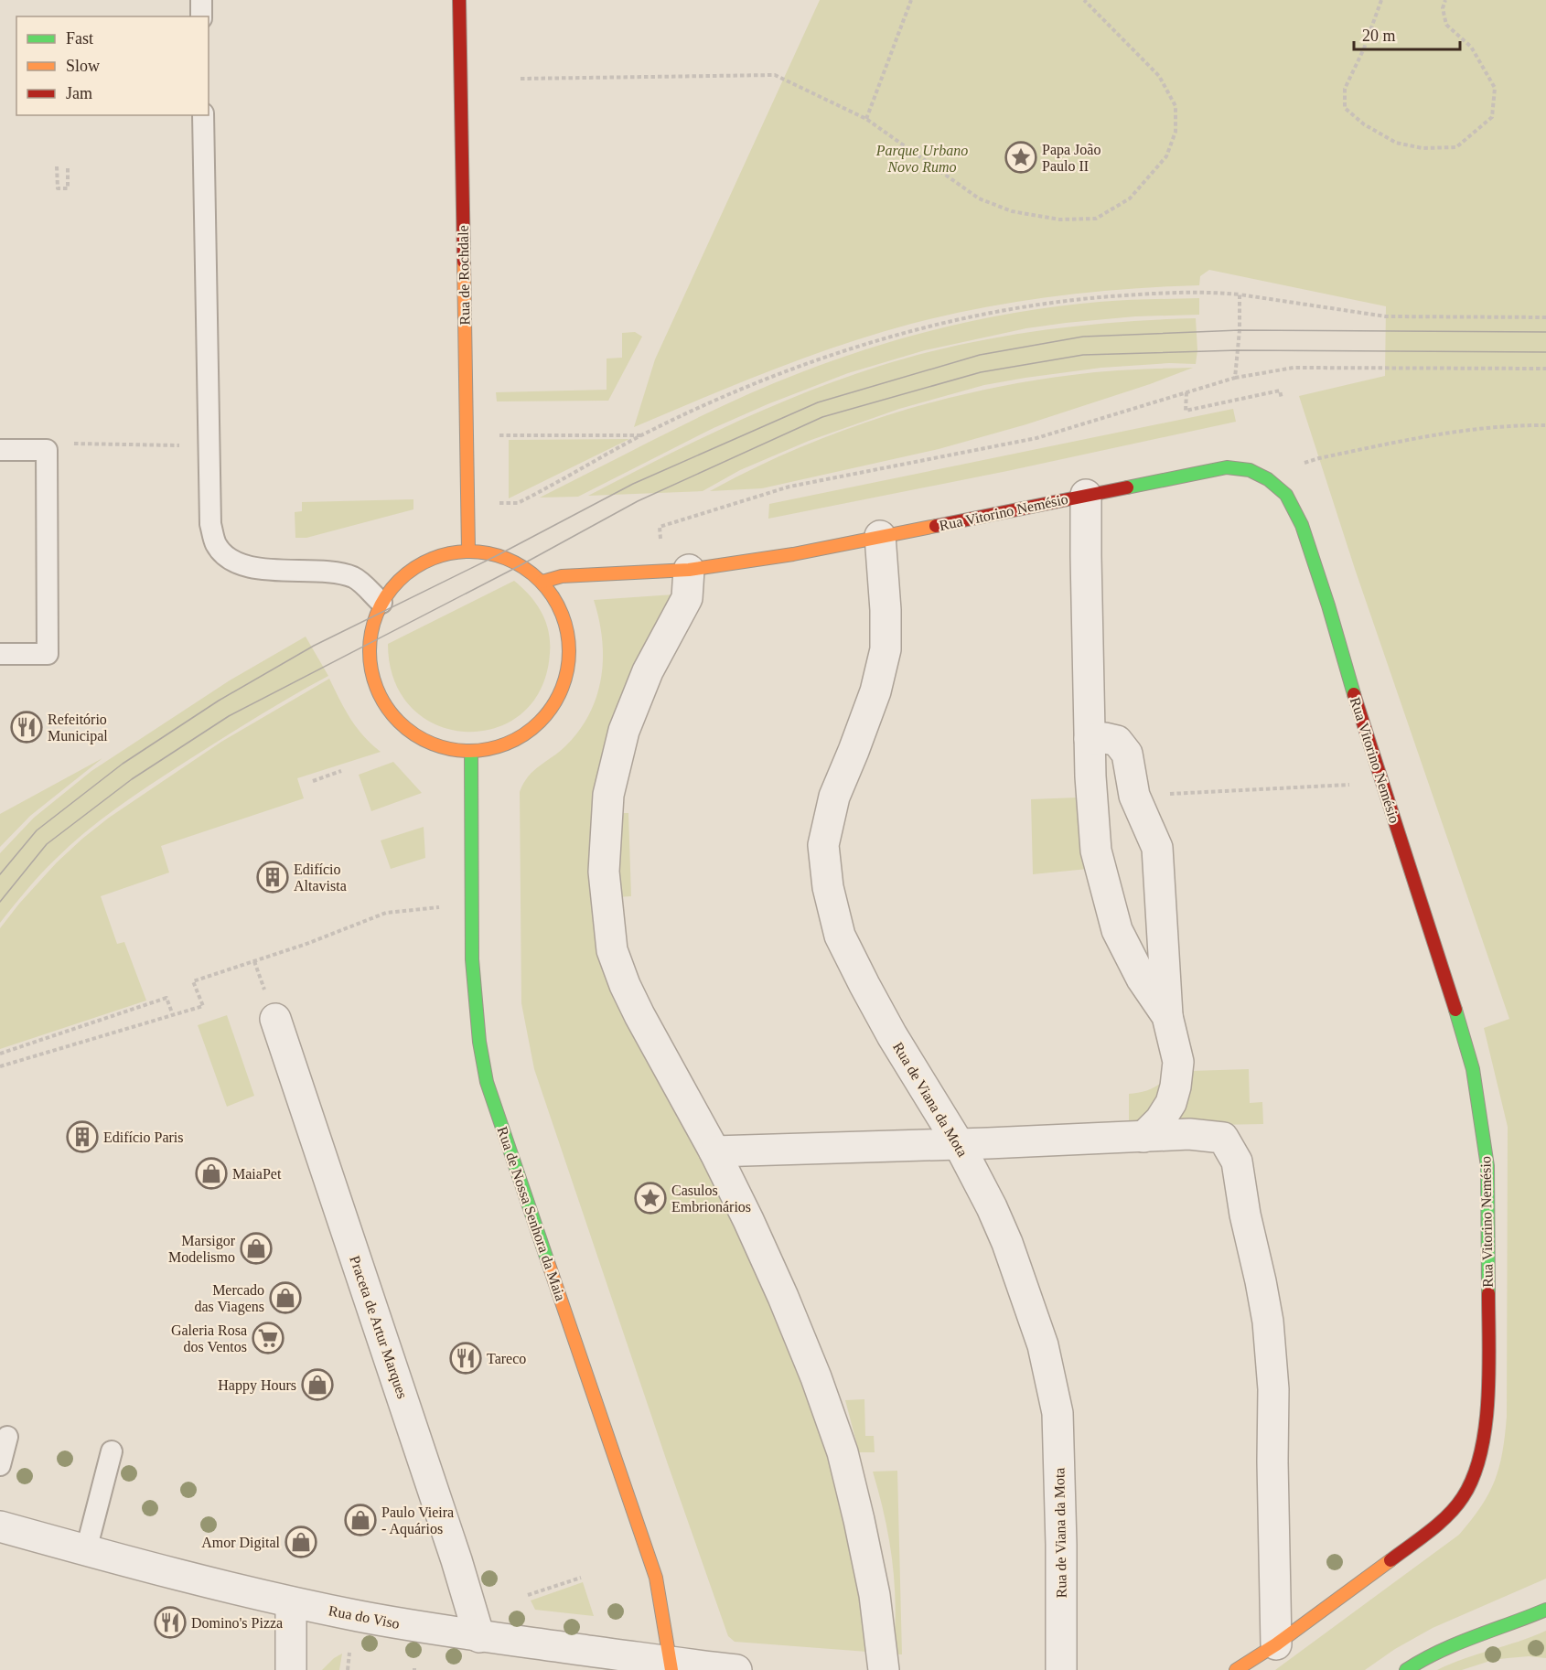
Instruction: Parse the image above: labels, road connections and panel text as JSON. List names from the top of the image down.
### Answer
{
  "streets": {
    "main road": ["Rua de Rochdale", "Rua Vitorino Nemésio", "Rua de Nossa Senhora da Maia"],
    "street": ["Rua de Viana da Mota", "Praceta de Artur Marques", "Rua do Viso"]
  },
  "crossings": [
    ["Rua Vitorino Nemésio", "Rua de Viana da Mota"],
    ["Rua de Nossa Senhora da Maia", "Rua do Viso"],
    ["Praceta de Artur Marques", "Rua do Viso"]
  ],
  "parks": ["Parque Urbano Novo Rumo"],
  "places": {
    "place": ["Papa João Paulo II", "Casulos Embrionários"],
    "restaurant": ["Refeitório Municipal", "Tareco", "Domino's Pizza"],
    "building": ["Edifício Altavista", "Edifício Paris"],
    "shop": [
      "MaiaPet",
      "Marsigor Modelismo",
      "Mercado das Viagens",
      "Happy Hours",
      "Paulo Vieira - Aquários",
      "Amor Digital"
    ],
    "supermarket": ["Galeria Rosa dos Ventos"]
  },
  "legend": ["Fast", "Slow", "Jam"],
  "scale_bar": "20 m"
}
